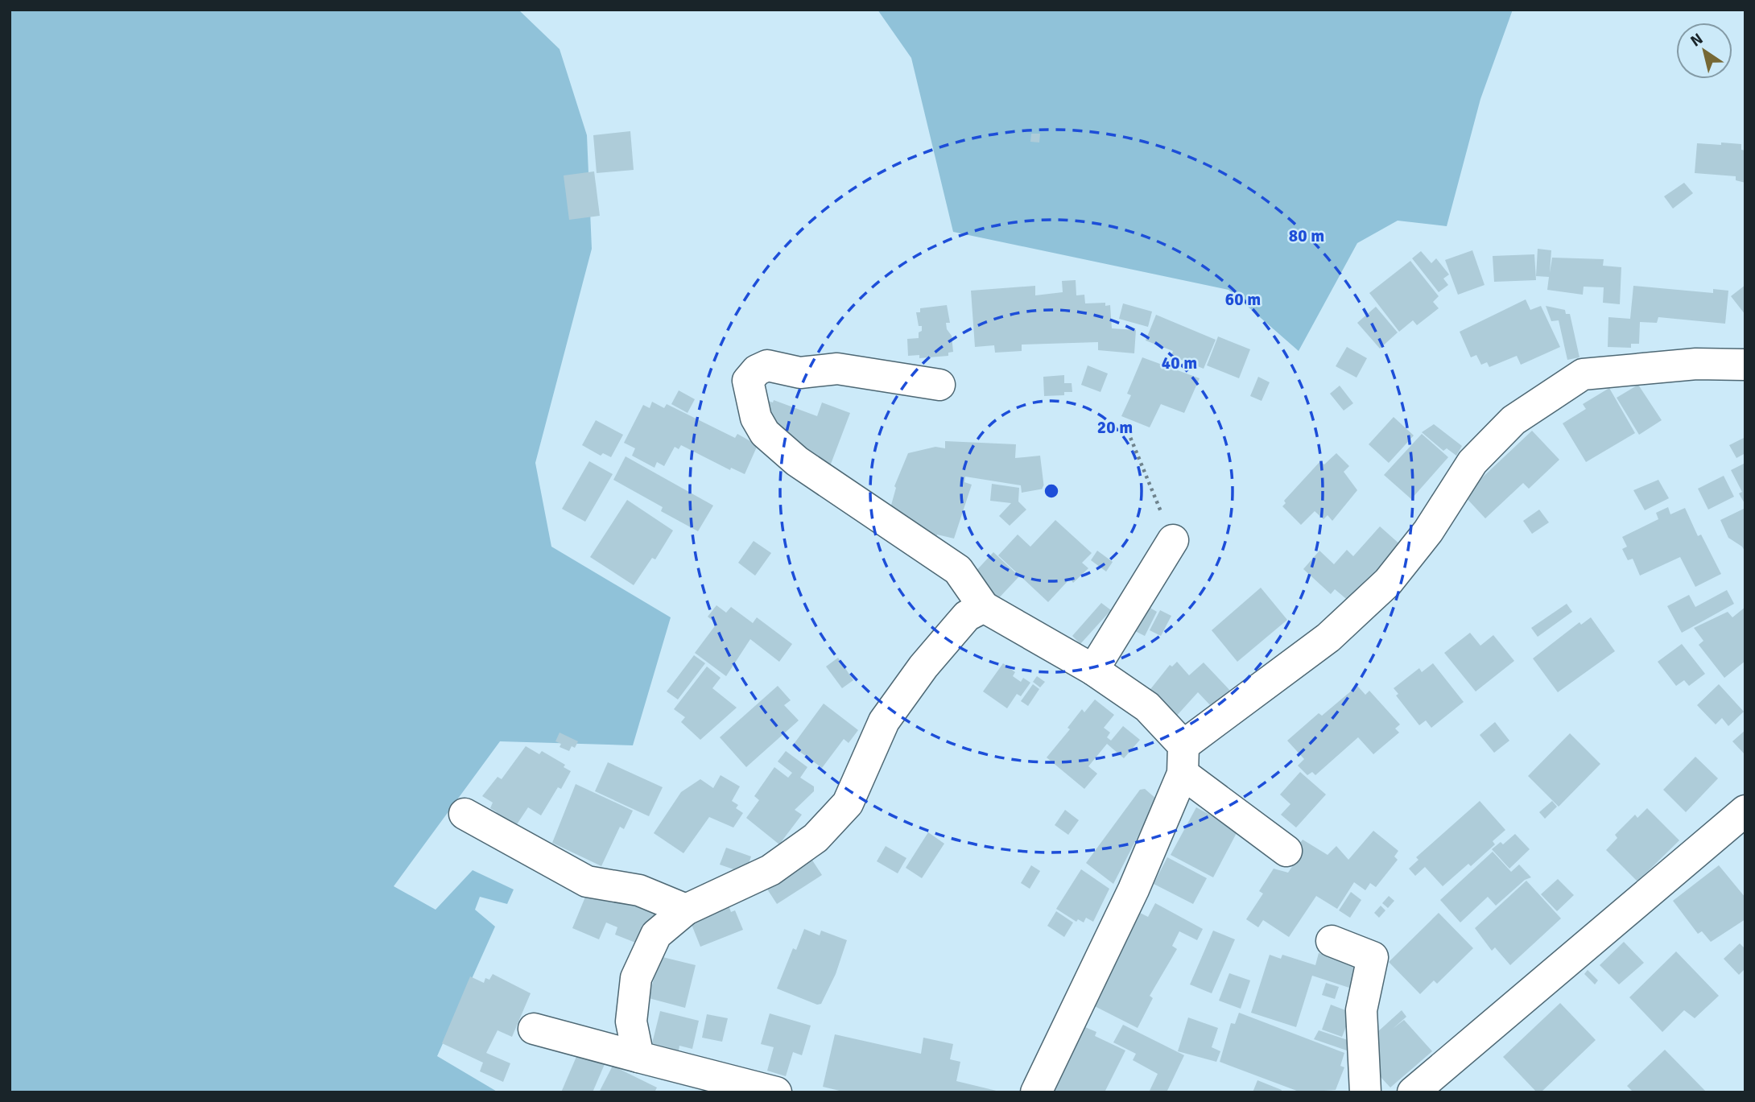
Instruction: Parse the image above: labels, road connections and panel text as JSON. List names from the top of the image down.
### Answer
{
  "north": "top left",
  "rings": [
    "80 m",
    "60 m",
    "40 m",
    "20 m"
  ]
}
